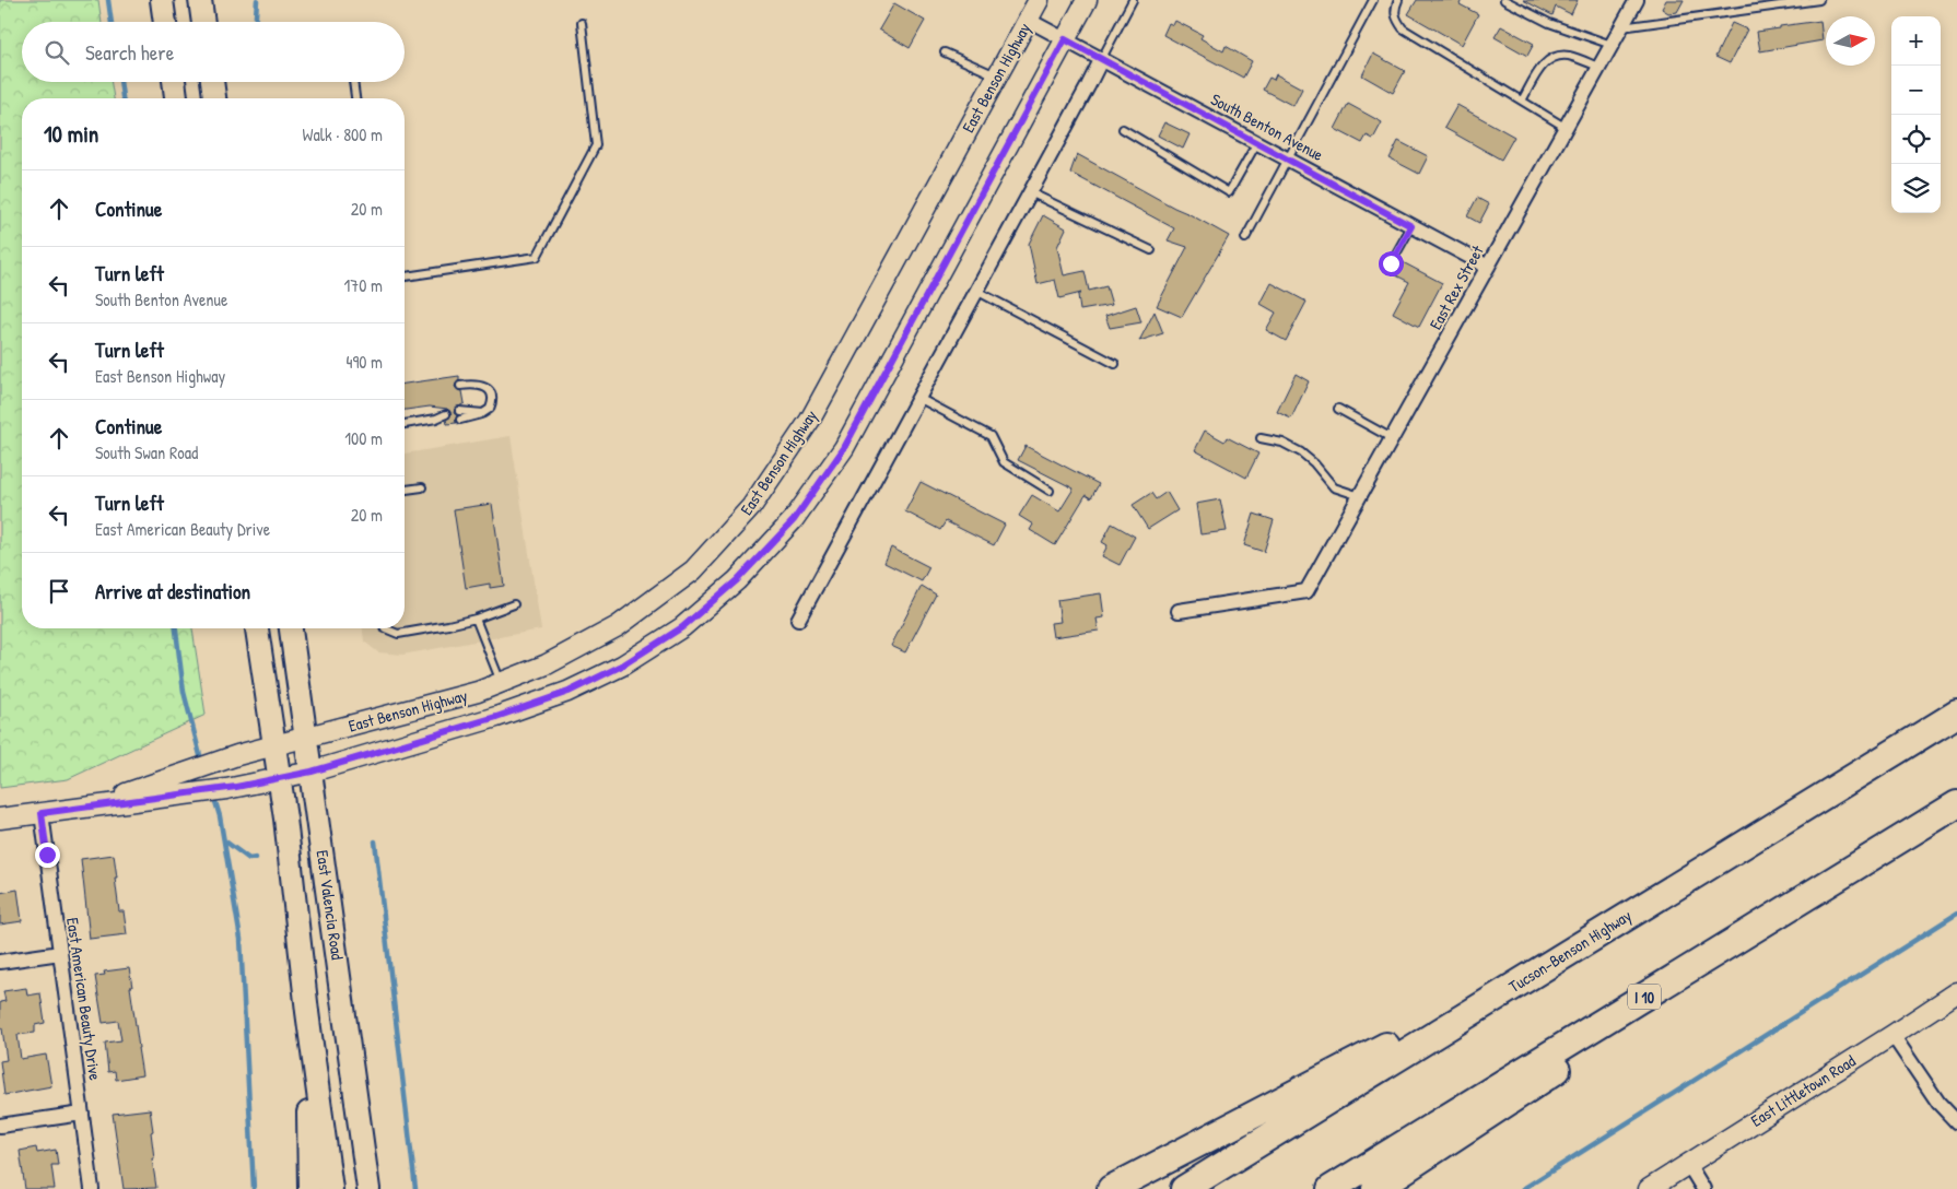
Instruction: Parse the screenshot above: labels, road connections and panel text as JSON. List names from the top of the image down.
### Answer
{
  "streets": {
    "highway": ["Tucson–Benson Highway", "I 10"],
    "main road": ["East Benson Highway", "East Valencia Road", "East Littletown Road"],
    "street": ["South Benton Avenue", "East Rex Street", "East American Beauty Drive"]
  },
  "crossings": [
    ["East Benson Highway", "South Benton Avenue"],
    ["East Benson Highway", "East Valencia Road"],
    ["South Benton Avenue", "East Rex Street"]
  ],
  "north": "right",
  "page": {
    "map_buttons": ["+", "−"],
    "search": "Search here",
    "heading": ["10 min", "Walk · 800 m"],
    "list": [
      ["Continue", "20 m"],
      ["Turn left", "South Benton Avenue", "170 m"],
      ["Turn left", "East Benson Highway", "490 m"],
      ["Continue", "South Swan Road", "100 m"],
      ["Turn left", "East American Beauty Drive", "20 m"],
      "Arrive at destination"
    ]
  }
}
